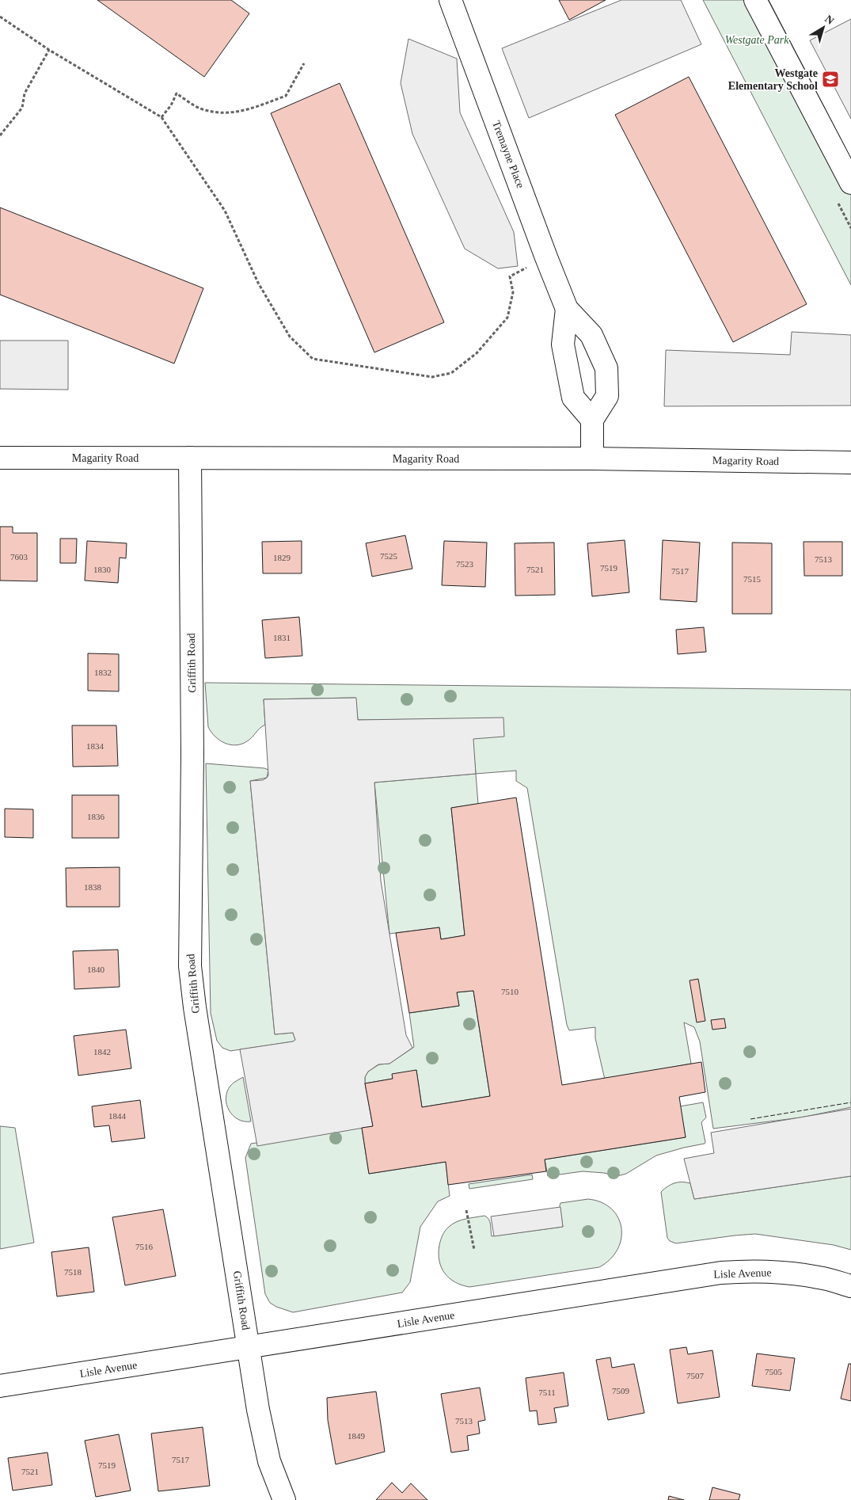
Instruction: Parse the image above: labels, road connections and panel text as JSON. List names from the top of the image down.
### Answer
{
  "streets": {
    "street": [
      "Tremayne Place",
      "Magarity Road",
      "Griffith Road",
      "Lisle Avenue"
    ]
  },
  "crossings": [
    ["Magarity Road", "Griffith Road"],
    ["Griffith Road", "Lisle Avenue"]
  ],
  "parks": ["Westgate Park"],
  "places": {
    "school or university": ["Westgate Elementary School"]
  },
  "house_numbers": [
    "7525",
    "7603",
    "1829",
    "7513",
    "7523",
    "7519",
    "1830",
    "7521",
    "7517",
    "7515",
    "1831",
    "1832",
    "1834",
    "1836",
    "1838",
    "1840",
    "7510",
    "1842",
    "1844",
    "7516",
    "7518",
    "7505",
    "7507",
    "7509",
    "7511",
    "7513",
    "1849",
    "7517",
    "7519",
    "7521"
  ],
  "north": "top right"
}
